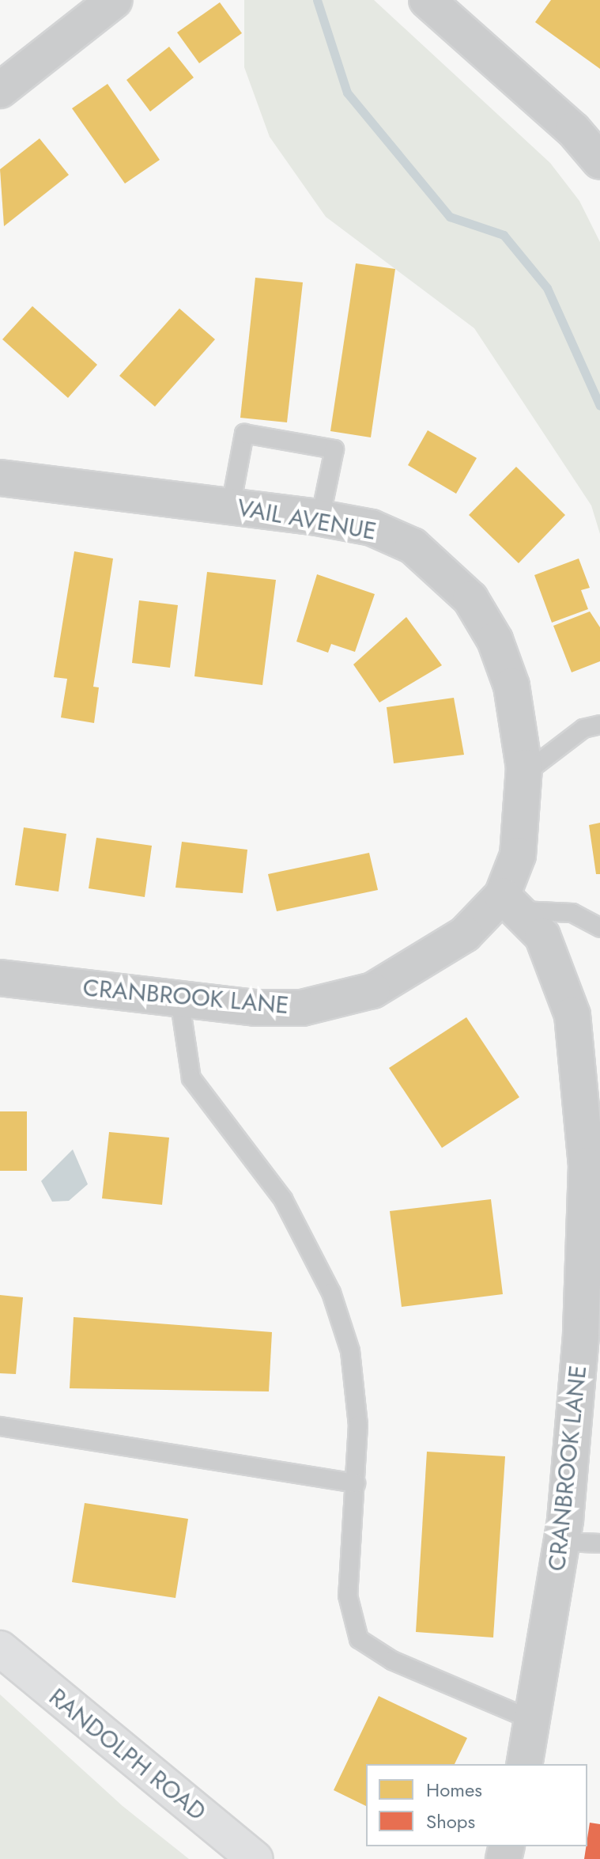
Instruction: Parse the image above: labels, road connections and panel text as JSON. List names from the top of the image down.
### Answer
{
  "streets": {
    "main road": ["RANDOLPH ROAD"],
    "street": ["VAIL AVENUE", "CRANBROOK LANE"]
  },
  "crossings": [
    ["VAIL AVENUE", "CRANBROOK LANE"]
  ],
  "legend": ["Homes", "Shops"]
}
